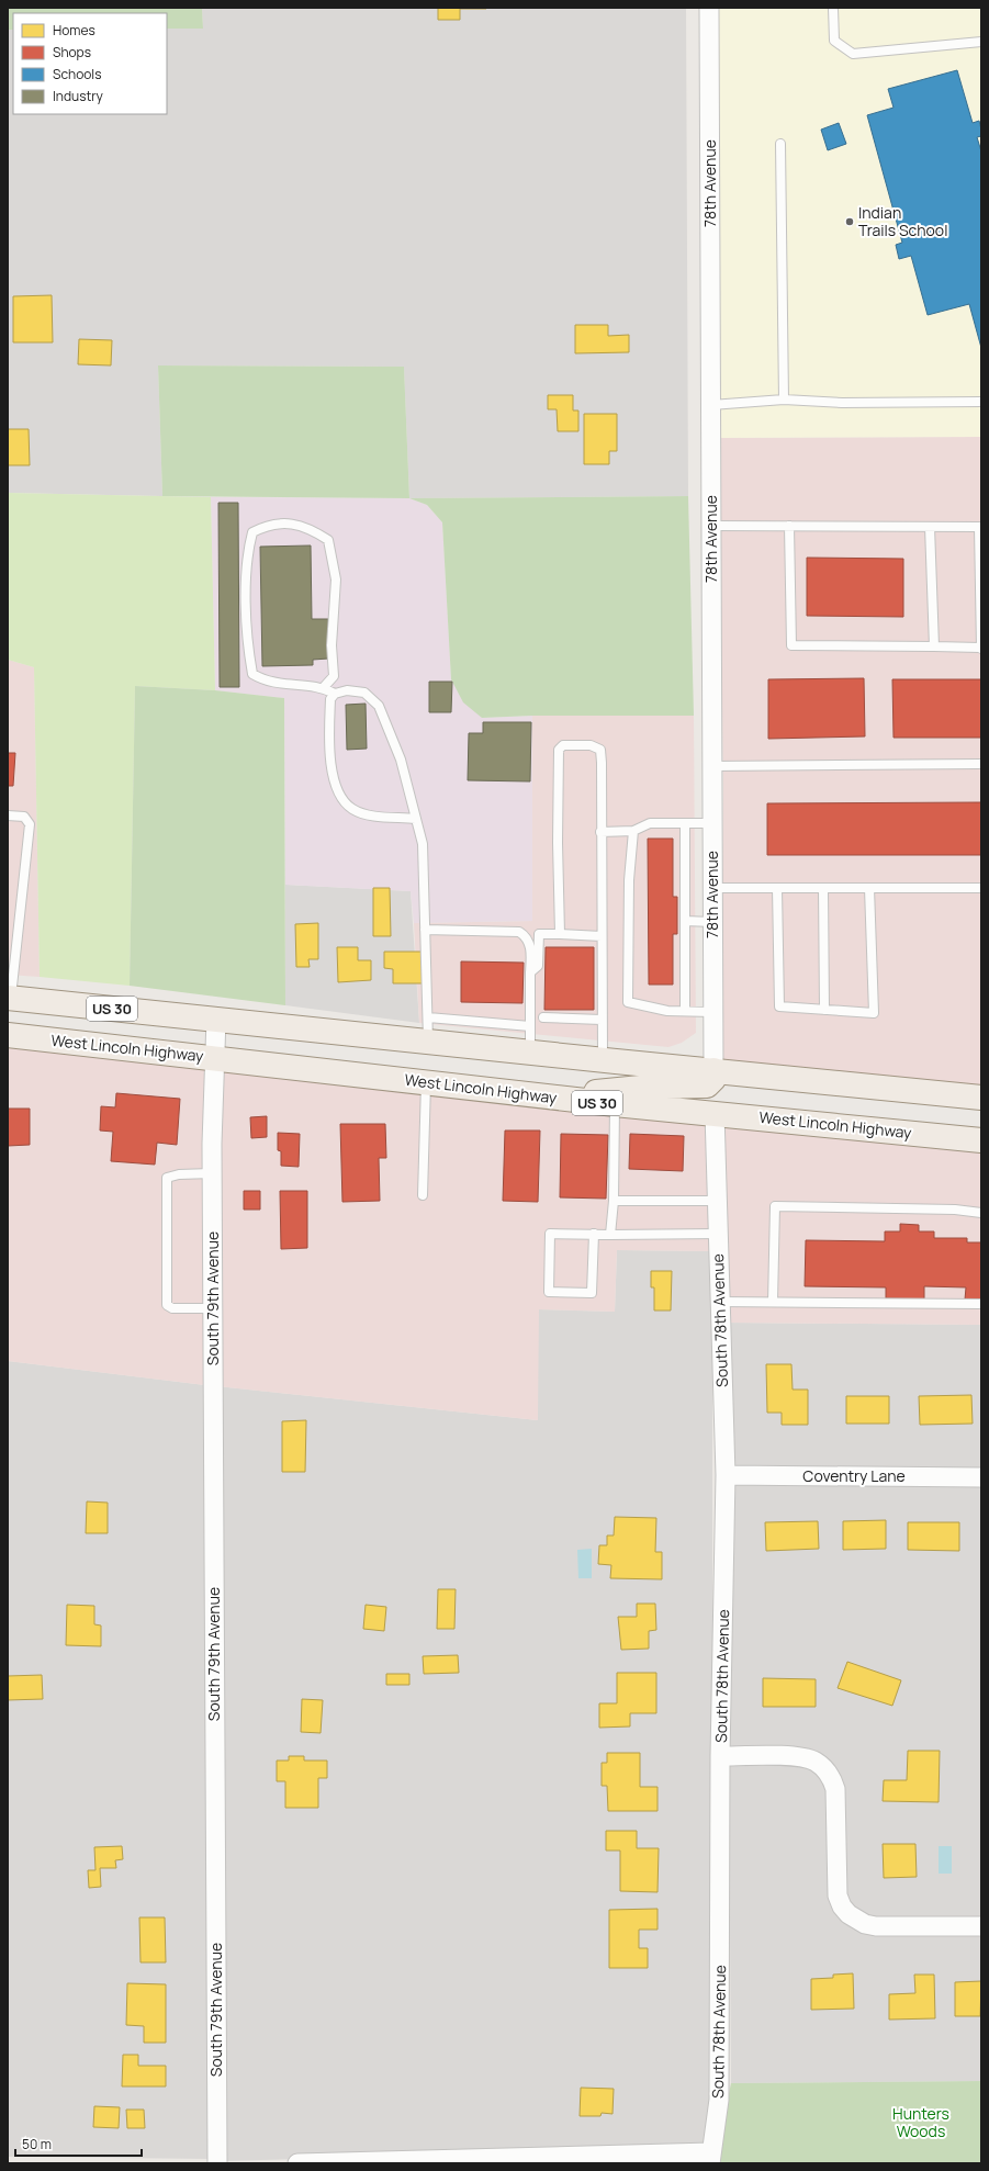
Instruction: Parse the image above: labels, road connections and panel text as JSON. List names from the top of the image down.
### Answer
{
  "streets": {
    "main road": ["US 30", "West Lincoln Highway"],
    "street": [
      "78th Avenue",
      "South 79th Avenue",
      "South 78th Avenue",
      "Coventry Lane"
    ]
  },
  "crossings": [
    ["78th Avenue", "US 30"],
    ["US 30", "South 79th Avenue"],
    ["West Lincoln Highway", "South 79th Avenue"],
    ["South 78th Avenue", "Coventry Lane"]
  ],
  "parks": ["Hunters Woods"],
  "places": ["Indian Trails School"],
  "legend": [
    "Homes",
    "Shops",
    "Schools",
    "Industry"
  ],
  "scale_bar": "50 m"
}
